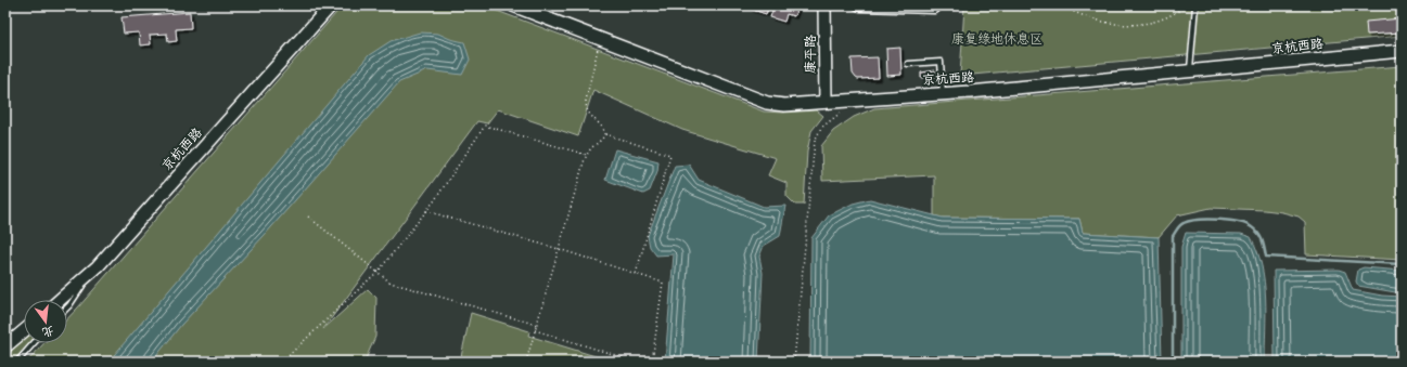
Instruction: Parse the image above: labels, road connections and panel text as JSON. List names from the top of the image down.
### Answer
{
  "streets": {
    "street": ["京杭西路", "康平路"]
  },
  "crossings": [
    ["京杭西路", "康平路"]
  ],
  "parks": ["康复绿地休息区"],
  "north": "bottom"
}
